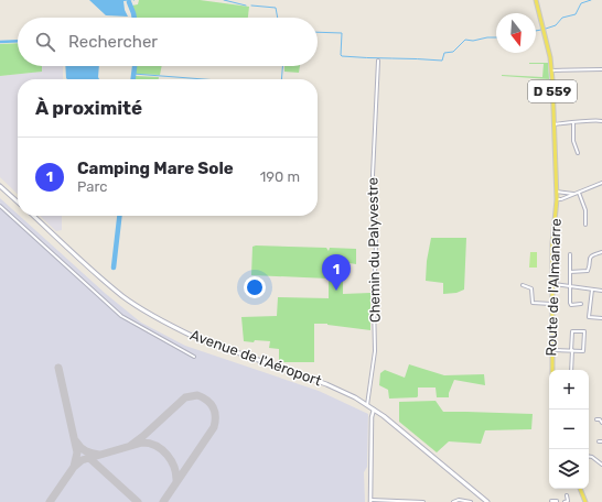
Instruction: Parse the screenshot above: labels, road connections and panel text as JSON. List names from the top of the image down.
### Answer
{
  "streets": {
    "main road": ["D 559", "Route de l'Almanarre", "Avenue de l'Aéroport"],
    "street": ["Chemin du Palyvestre"]
  },
  "crossings": [
    ["D 559", "Route de l'Almanarre"],
    ["Chemin du Palyvestre", "Avenue de l'Aéroport"]
  ],
  "north": "bottom",
  "page": {
    "search": "Rechercher",
    "heading": "À proximité",
    "list": [
      {
        "mark": "1",
        "name": "Camping Mare Sole",
        "note": "Parc",
        "value": "190 m"
      }
    ],
    "pins": "1",
    "map_buttons": ["+", "−"]
  }
}
